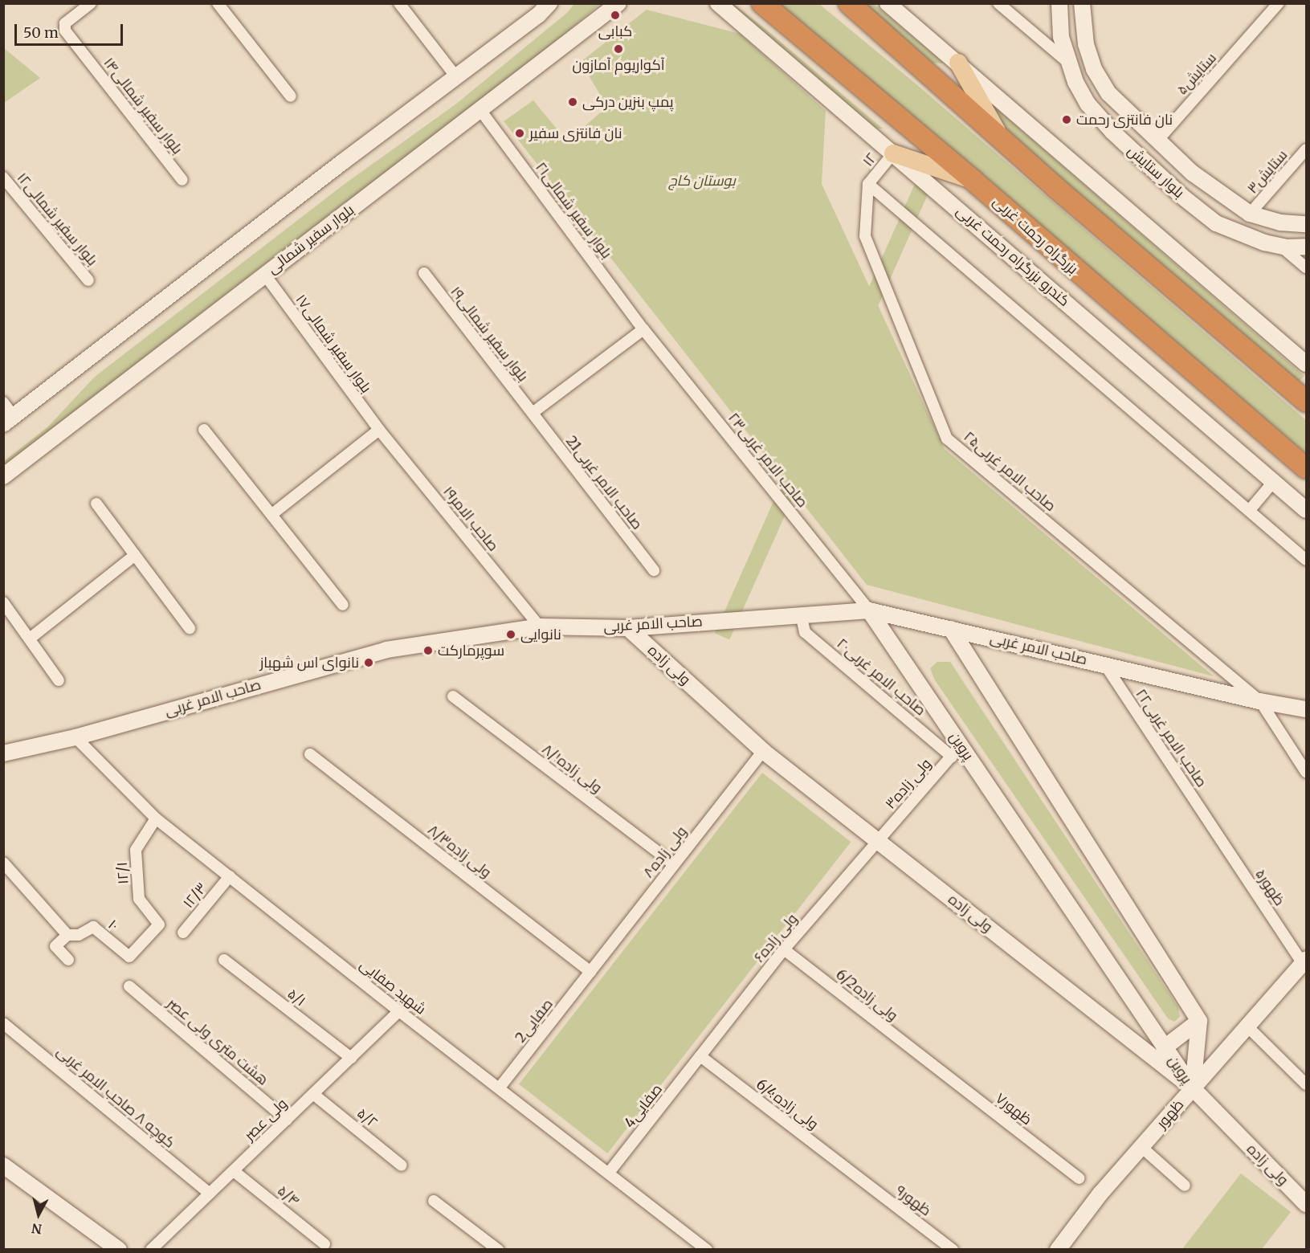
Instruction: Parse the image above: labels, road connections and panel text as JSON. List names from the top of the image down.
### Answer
{
  "streets": {
    "highway": ["بزرگراه رحمت غربی"],
    "street": [
      "ستایش۵",
      "بلوار سفیر شمالی۱۴",
      "۱۲",
      "بلوار ستایش",
      "ستایش۳",
      "بلوار سفیر شمالی۲۱",
      "بلوار سفیر شمالی۱۲",
      "بلوار سفیر شمالی",
      "کندرو بزرگراه رحمت غربی",
      "بلوار سفیر شمالی۱۹",
      "بلوار سفیر شمالی۱۷",
      "صاحب الامر غربی۲۳",
      "صاحب الامر غربی۲۵",
      "21صاحب الامر غربی",
      "صاحب الامر۱۹",
      "صاحب الامر غربی",
      "ولی زاده",
      "صاحب الامر غربی۲۰",
      "صاحب الامر غربی٢٢",
      "پروین",
      "ولی زاده۸/۱",
      "ولی زاده۳",
      "ولی زاده۸/۳",
      "ولی زاده۸",
      "۱۲/۱",
      "ظهور۵",
      "۱۲/۳",
      "۱۰",
      "ولی زاده۶",
      "شهید صفایی",
      "6/2ولی زاده",
      "۵/۱",
      "2صفایی",
      "هشت متری ولی عصر",
      "کوچه ۸ صاحب الامر غربی",
      "6/4ولی زاده",
      "4صفایی",
      "ظهور۷",
      "ظهور",
      "۵/۲",
      "ولی عصر",
      "۵/۴",
      "ظهور۹"
    ]
  },
  "crossings": [
    ["ستایش۵", "بلوار ستایش"],
    ["۱۲", "کندرو بزرگراه رحمت غربی"],
    ["۱۲", "صاحب الامر غربی۲۵"],
    ["بلوار ستایش", "ستایش۳"],
    ["بلوار سفیر شمالی۲۱", "بلوار سفیر شمالی"],
    ["بلوار سفیر شمالی۲۱", "صاحب الامر غربی۲۳"],
    ["بلوار سفیر شمالی", "بلوار سفیر شمالی۱۷"],
    ["بلوار سفیر شمالی۱۹", "21صاحب الامر غربی"],
    ["بلوار سفیر شمالی۱۷", "صاحب الامر۱۹"],
    ["صاحب الامر غربی۲۳", "صاحب الامر غربی"],
    ["صاحب الامر غربی۲۳", "پروین"],
    ["صاحب الامر غربی۲۵", "صاحب الامر غربی"],
    ["صاحب الامر۱۹", "صاحب الامر غربی"],
    ["صاحب الامر غربی", "ولی زاده"],
    ["صاحب الامر غربی", "صاحب الامر غربی۲۰"],
    ["صاحب الامر غربی", "صاحب الامر غربی٢٢"],
    ["صاحب الامر غربی", "پروین"],
    ["صاحب الامر غربی", "شهید صفایی"],
    ["ولی زاده", "پروین"],
    ["ولی زاده", "ولی زاده۳"],
    ["ولی زاده", "ولی زاده۸"],
    ["ولی زاده", "ولی زاده۶"],
    ["ولی زاده", "ظهور"],
    ["صاحب الامر غربی۲۰", "پروین"],
    ["صاحب الامر غربی۲۰", "ولی زاده۳"],
    ["صاحب الامر غربی٢٢", "ظهور۵"],
    ["پروین", "ولی زاده۳"],
    ["پروین", "ظهور"],
    ["ولی زاده۸/۱", "ولی زاده۸"],
    ["ولی زاده۳", "ولی زاده۶"],
    ["ولی زاده۸/۳", "ولی زاده۸"],
    ["ولی زاده۸/۳", "2صفایی"],
    ["ولی زاده۸", "2صفایی"],
    ["۱۲/۱", "۱۰"],
    ["۱۲/۱", "شهید صفایی"],
    ["ظهور۵", "ظهور"],
    ["۱۲/۳", "شهید صفایی"],
    ["ولی زاده۶", "6/2ولی زاده"],
    ["ولی زاده۶", "6/4ولی زاده"],
    ["ولی زاده۶", "4صفایی"],
    ["شهید صفایی", "2صفایی"],
    ["شهید صفایی", "4صفایی"],
    ["شهید صفایی", "ولی عصر"],
    ["6/2ولی زاده", "ظهور۷"],
    ["۵/۱", "ولی عصر"],
    ["هشت متری ولی عصر", "ولی عصر"],
    ["کوچه ۸ صاحب الامر غربی", "ولی عصر"],
    ["6/4ولی زاده", "4صفایی"],
    ["6/4ولی زاده", "ظهور۹"],
    ["۵/۲", "ولی عصر"],
    ["ولی عصر", "۵/۴"]
  ],
  "parks": ["بوستان کاج"],
  "places": [
    "کبابی",
    "آکواریوم آمازون",
    "پمپ بنزین درکی",
    "نان فانتزی رحمت",
    "نان فانتزی سفیر",
    "نانوایی",
    "سوپرمارکت",
    "نانوای اس شهباز"
  ],
  "scale_bar": "50 m",
  "north": "bottom"
}
